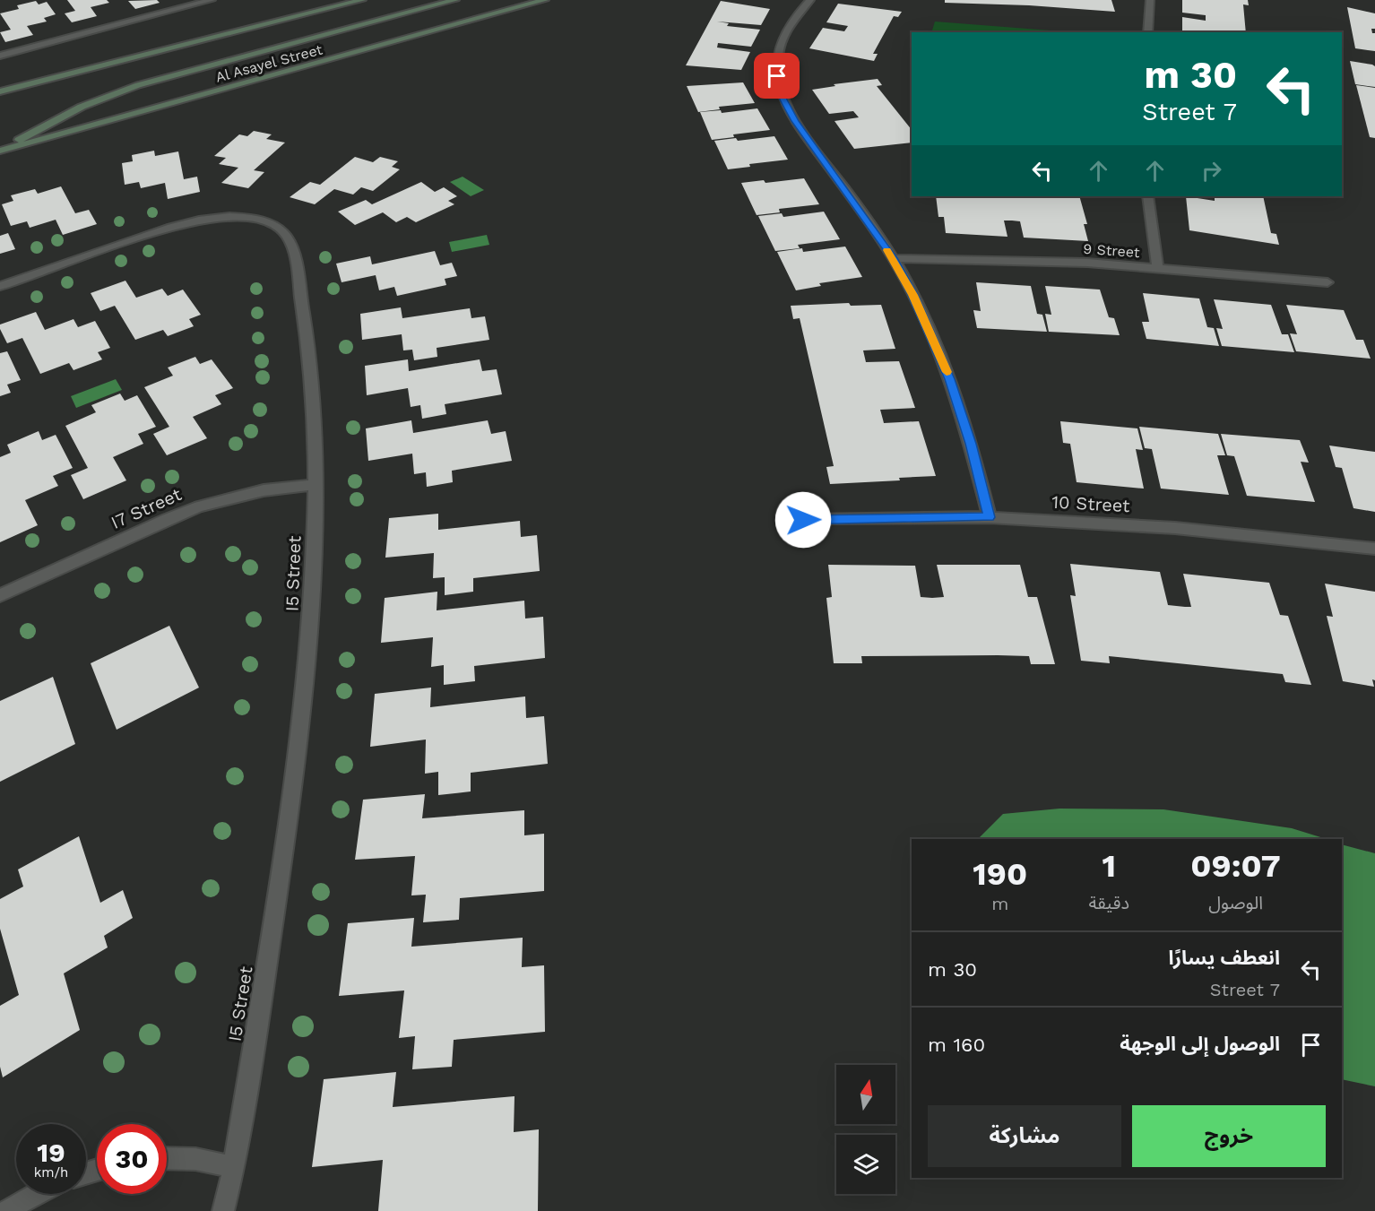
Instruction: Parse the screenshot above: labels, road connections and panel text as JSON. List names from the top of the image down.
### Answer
{
  "streets": {
    "main road": ["Al Asayel Street"],
    "street": [
      "9 Street",
      "10 Street",
      "I7 Street",
      "I5 Street"
    ]
  },
  "crossings": [
    ["I7 Street", "I5 Street"]
  ],
  "north": "top",
  "page": {
    "turn": ["30 m", "7 Street"],
    "eta": [
      "09:07",
      "الوصول",
      "1",
      "دقيقة",
      "190",
      "m"
    ],
    "list": [
      {
        "name": "انعطف يسارًا",
        "note": "7 Street",
        "value": "30 m"
      },
      {
        "name": "الوصول إلى الوجهة",
        "value": "160 m"
      }
    ],
    "buttons": ["خروج", "مشاركة"],
    "speed": "19 km/h",
    "limit": "30"
  }
}
